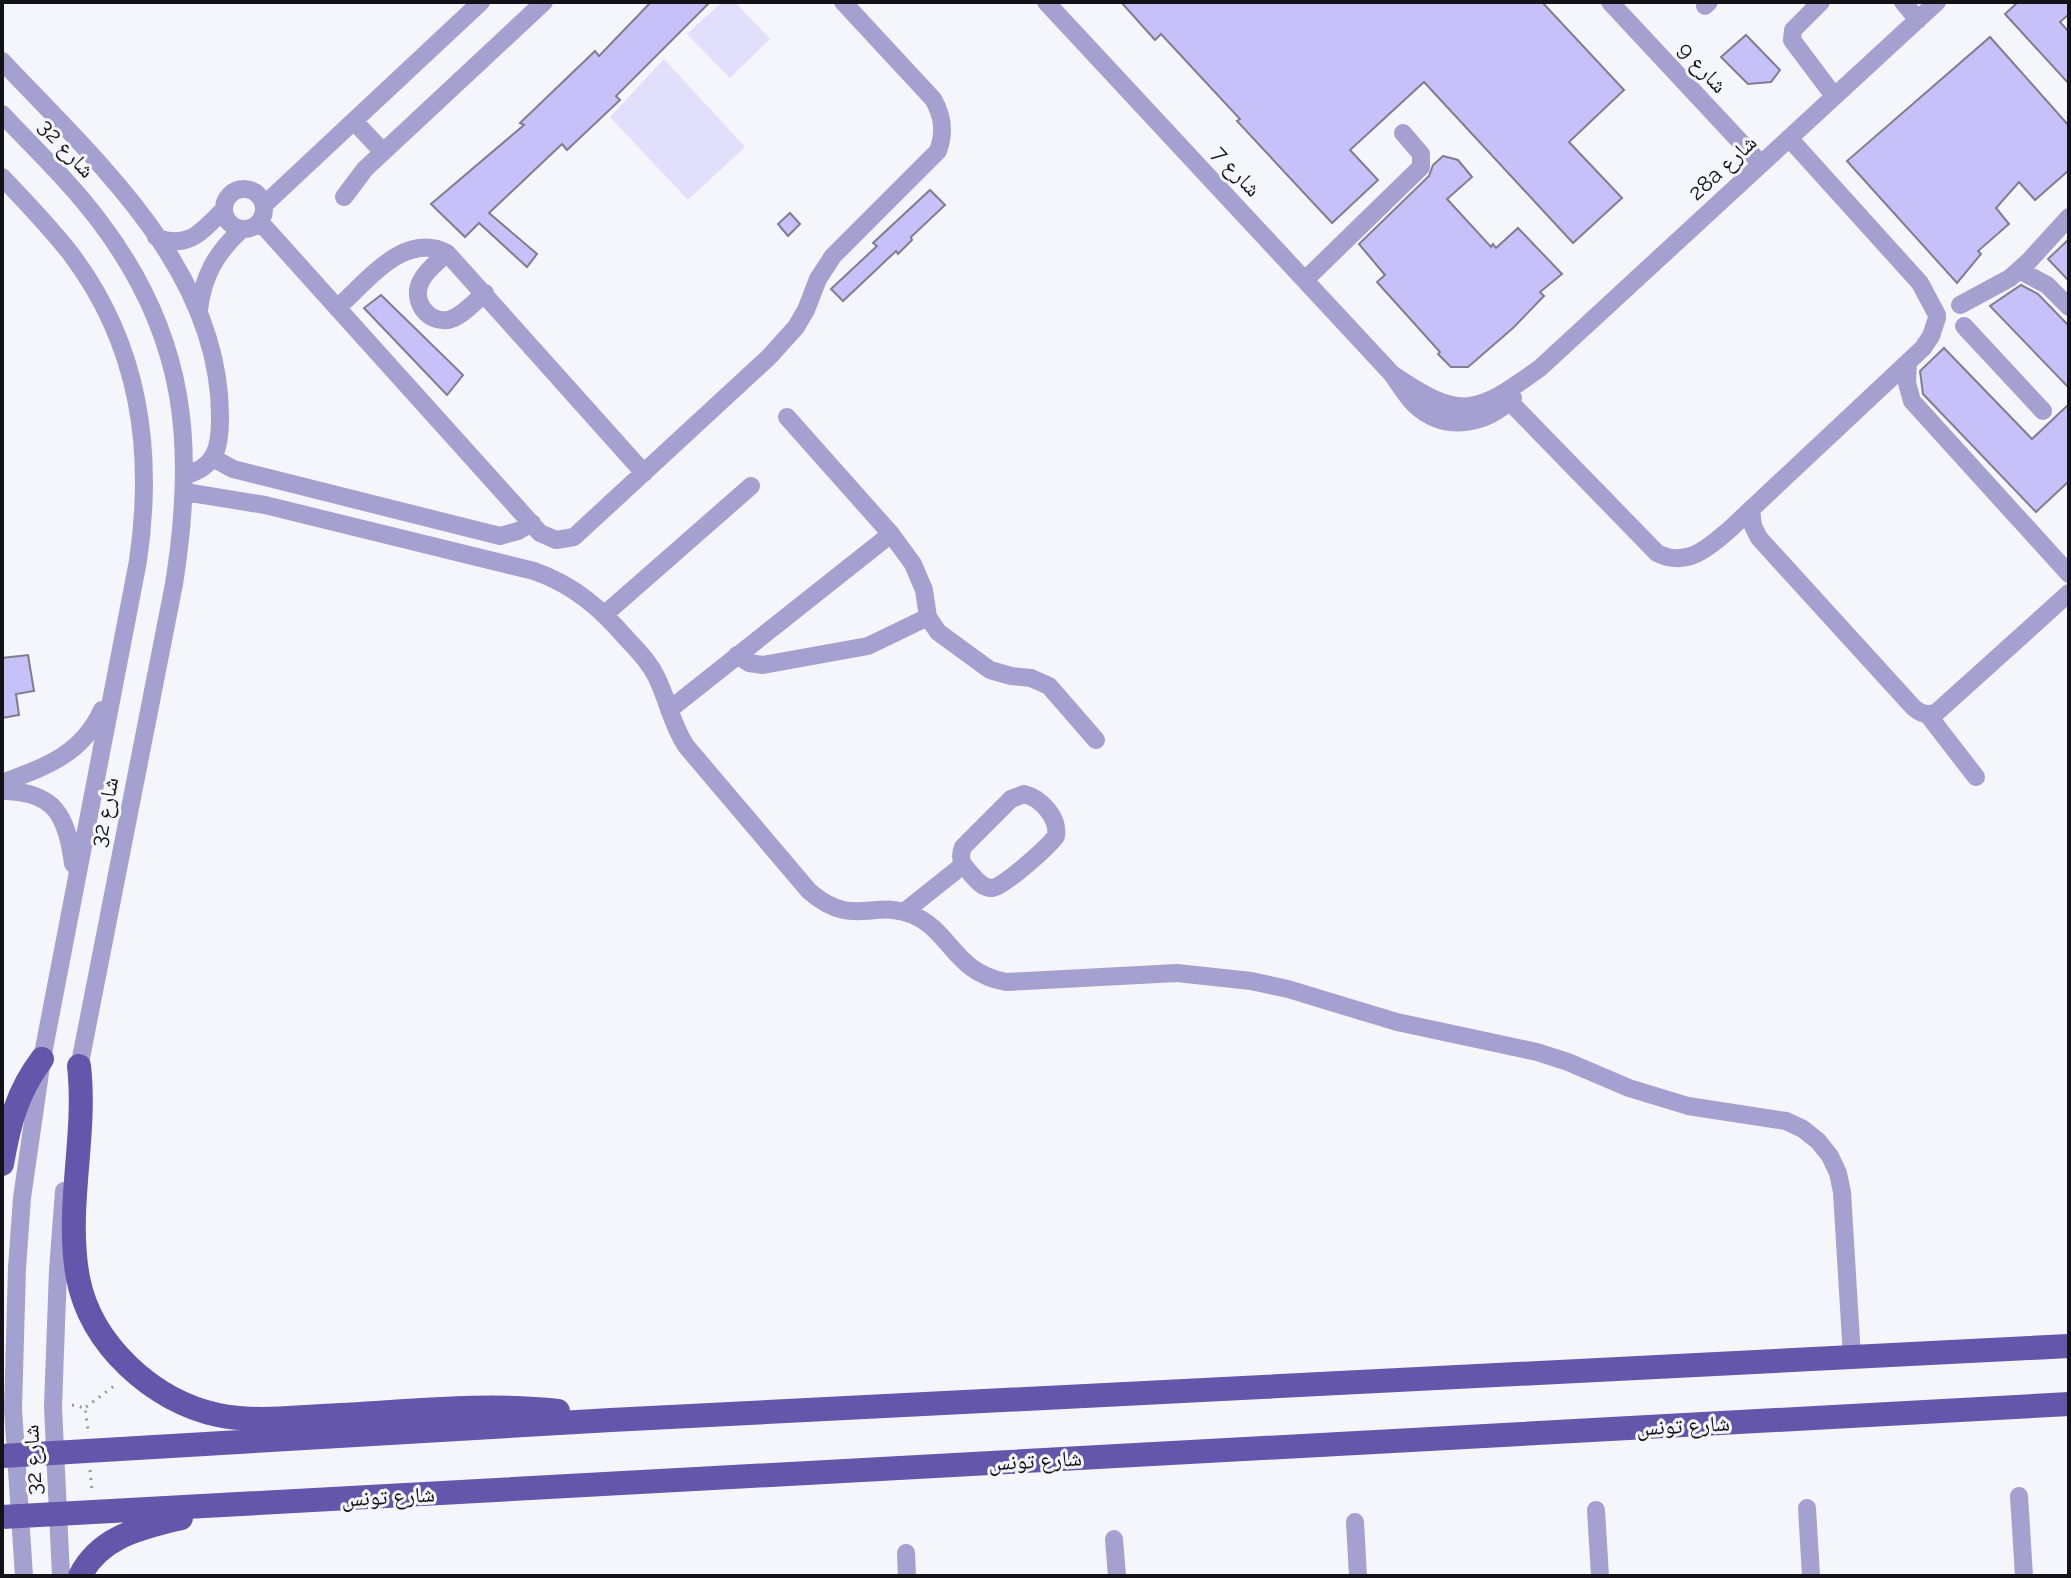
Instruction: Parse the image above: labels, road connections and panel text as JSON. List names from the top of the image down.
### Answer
{
  "streets": {
    "main road": ["شارع تونس"],
    "street": [
      "شارع 9",
      "شارع 32",
      "28a شارع",
      "شارع 7"
    ]
  },
  "crossings": [
    ["شارع 9", "28a شارع"],
    ["شارع 32", "شارع تونس"],
    ["28a شارع", "شارع 7"]
  ]
}
